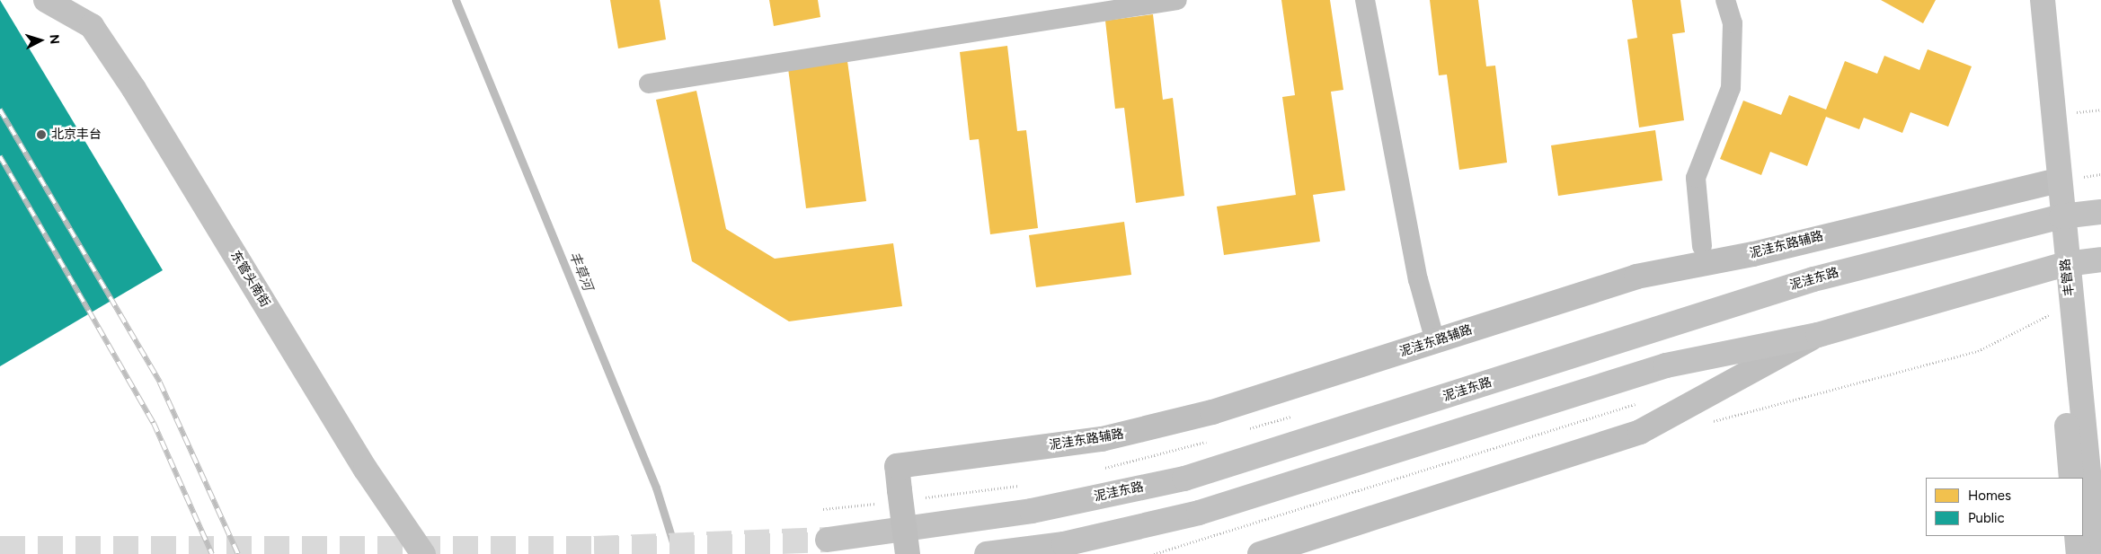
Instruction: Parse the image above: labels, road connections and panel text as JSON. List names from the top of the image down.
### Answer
{
  "streets": {
    "main road": ["丰管路", "东管头南街", "泥洼东路"],
    "street": ["泥洼东路辅路"]
  },
  "crossings": [
    ["泥洼东路辅路", "丰管路"],
    ["丰管路", "泥洼东路"]
  ],
  "water": ["丰草河"],
  "places": ["北京丰台"],
  "legend": ["Homes", "Public"],
  "north": "right"
}
